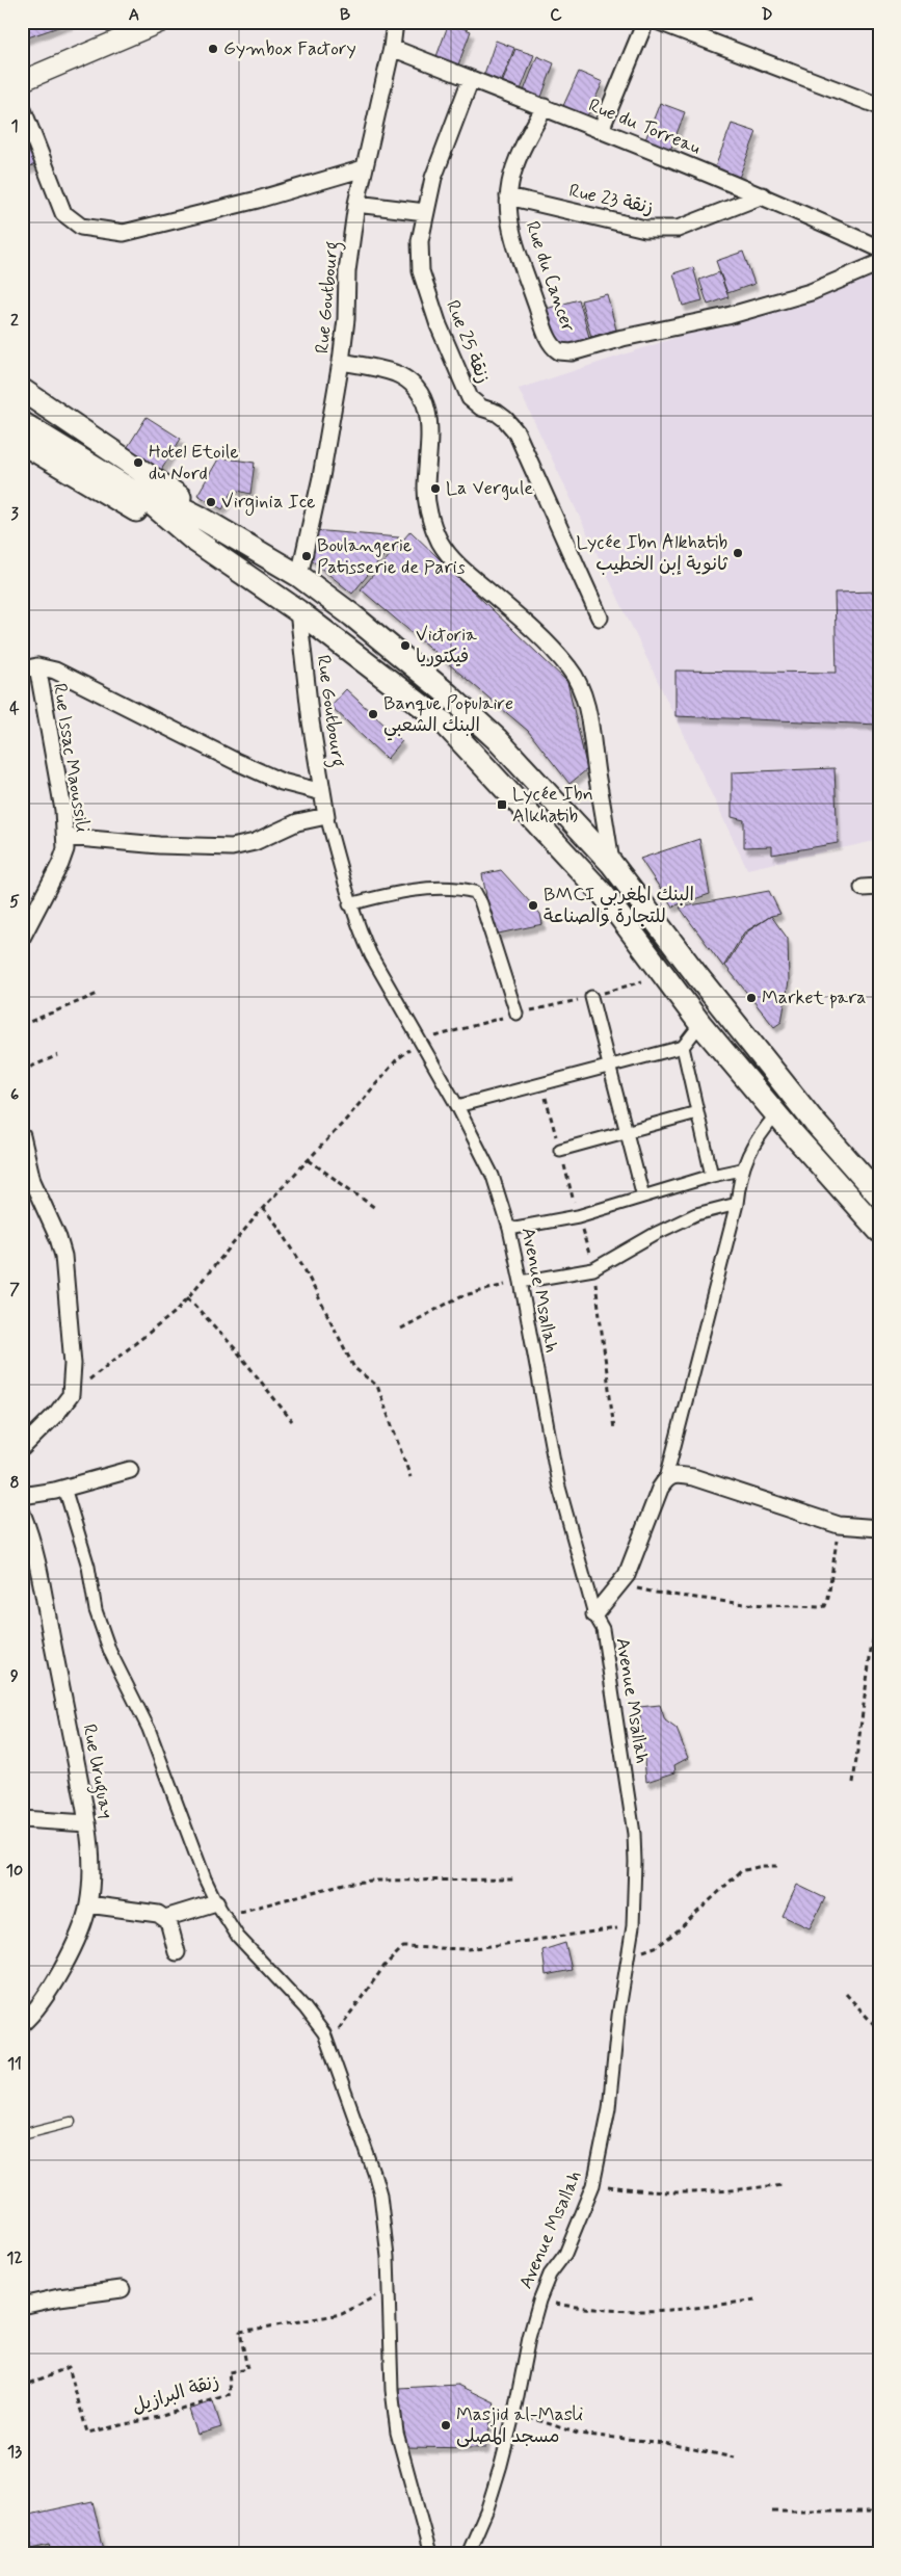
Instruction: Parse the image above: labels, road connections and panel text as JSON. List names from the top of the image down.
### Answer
{
  "streets": {
    "street": [
      "Rue du Torreau",
      "Rue 23 زنقة",
      "Rue du Cancer",
      "Rue Goutbourg",
      "Rue 25 زنقة",
      "Rue Issac Maoussili",
      "Avenue Msallah",
      "Rue Uruguay"
    ],
    "path": ["زنقة البرازيل"]
  },
  "crossings": [
    ["Rue du Torreau", "Rue 23 زنقة"],
    ["Rue du Torreau", "Rue du Cancer"],
    ["Rue du Torreau", "Rue Goutbourg"],
    ["Rue du Torreau", "Rue 25 زنقة"],
    ["Rue 23 زنقة", "Rue du Cancer"],
    ["Rue Goutbourg", "Avenue Msallah"]
  ],
  "places": {
    "other": [
      "Gymbox Factory",
      "Hotel Etoile du Nord",
      "La Vergule",
      "Virginia Ice",
      "Lycée Ibn Alkhatib ثانوية إبن الخطيب",
      "Boulangerie Patisserie de Paris",
      "Victoria فيكتوريا",
      "Banque Populaire البنك الشعبي",
      "BMCI البنك المغربي للتجارة والصناعة",
      "Market para",
      "Masjid al-Masli مسجد المصلى"
    ],
    "transit": ["Lycée Ibn Alkhatib"]
  },
  "grid": {
    "columns": [
      "A",
      "B",
      "C",
      "D"
    ],
    "rows": [
      "1",
      "2",
      "3",
      "4",
      "5",
      "6",
      "7",
      "8",
      "9",
      "10",
      "11",
      "12",
      "13"
    ]
  }
}
